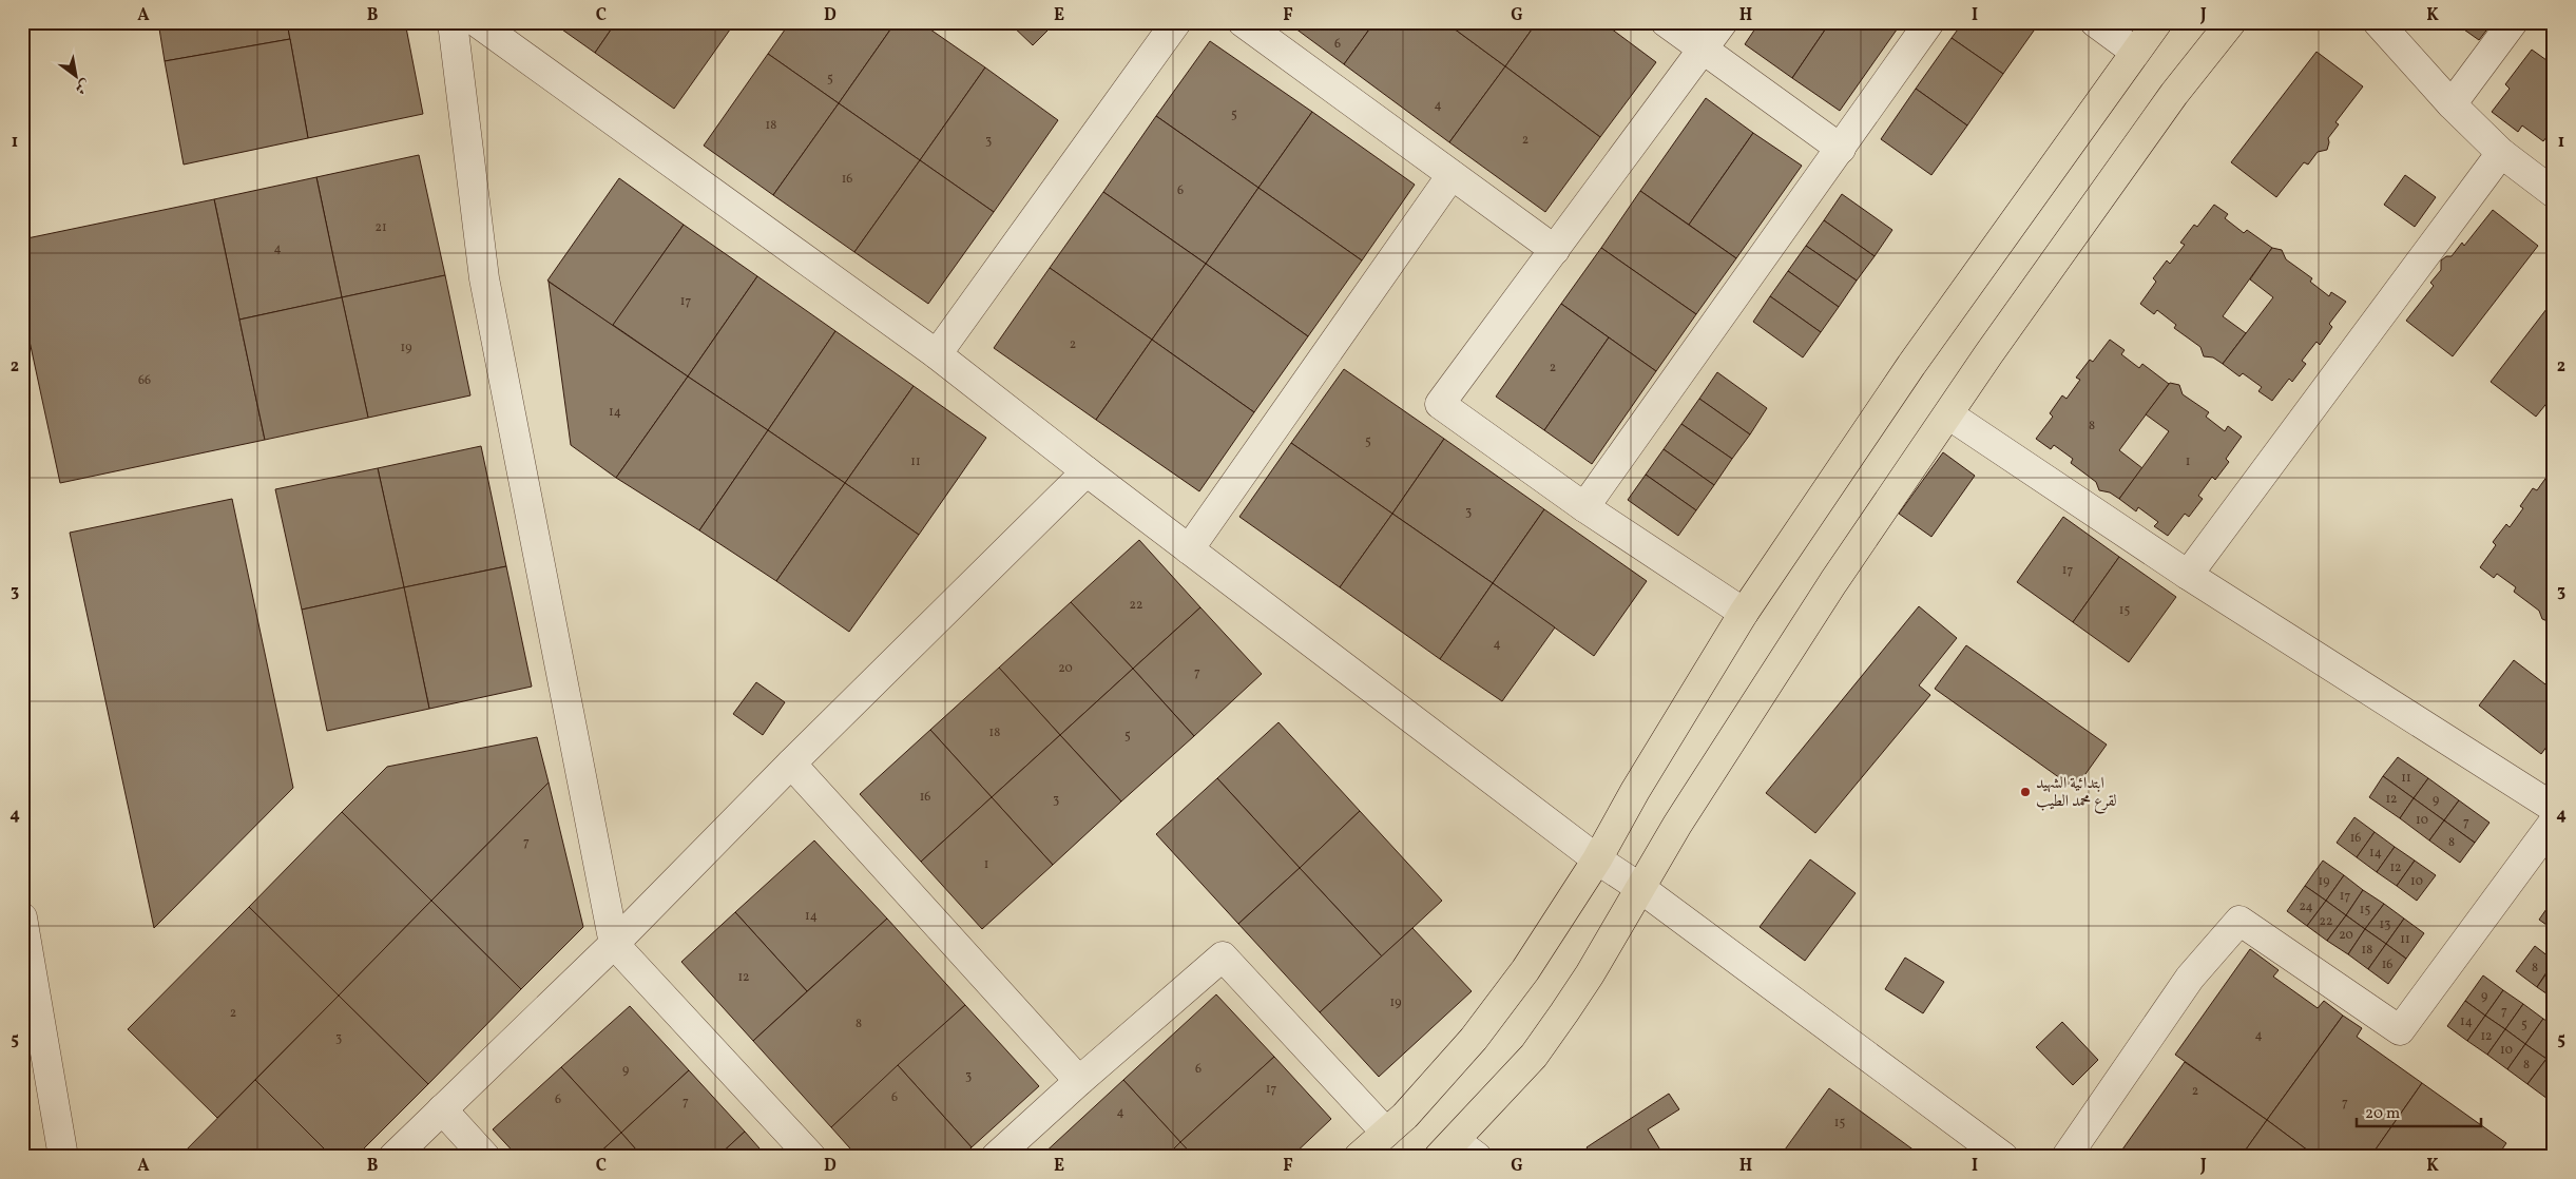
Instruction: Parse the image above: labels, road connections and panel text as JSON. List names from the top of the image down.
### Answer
{
  "places": ["ابتدائية الشهيد لقرع محمد الطيب"],
  "house_numbers": [
    "6",
    "5",
    "4",
    "5",
    "18",
    "2",
    "3",
    "16",
    "6",
    "21",
    "4",
    "17",
    "2",
    "19",
    "2",
    "66",
    "14",
    "8",
    "5",
    "11",
    "1",
    "3",
    "17",
    "22",
    "15",
    "4",
    "20",
    "7",
    "18",
    "5",
    "11",
    "16",
    "12",
    "3",
    "9",
    "10",
    "7",
    "16",
    "7",
    "8",
    "14",
    "1",
    "12",
    "19",
    "10",
    "17",
    "24",
    "15",
    "14",
    "22",
    "13",
    "20",
    "11",
    "18",
    "16",
    "8",
    "12",
    "9",
    "19",
    "7",
    "2",
    "14",
    "8",
    "5",
    "4",
    "12",
    "3",
    "10",
    "8",
    "6",
    "9",
    "3",
    "17",
    "2",
    "6",
    "6",
    "7",
    "7",
    "4",
    "15"
  ],
  "scale_bar": "20 m",
  "north": "bottom right",
  "grid": {
    "columns": [
      "A",
      "B",
      "C",
      "D",
      "E",
      "F",
      "G",
      "H",
      "I",
      "J",
      "K"
    ],
    "rows": [
      "1",
      "2",
      "3",
      "4",
      "5"
    ]
  }
}
